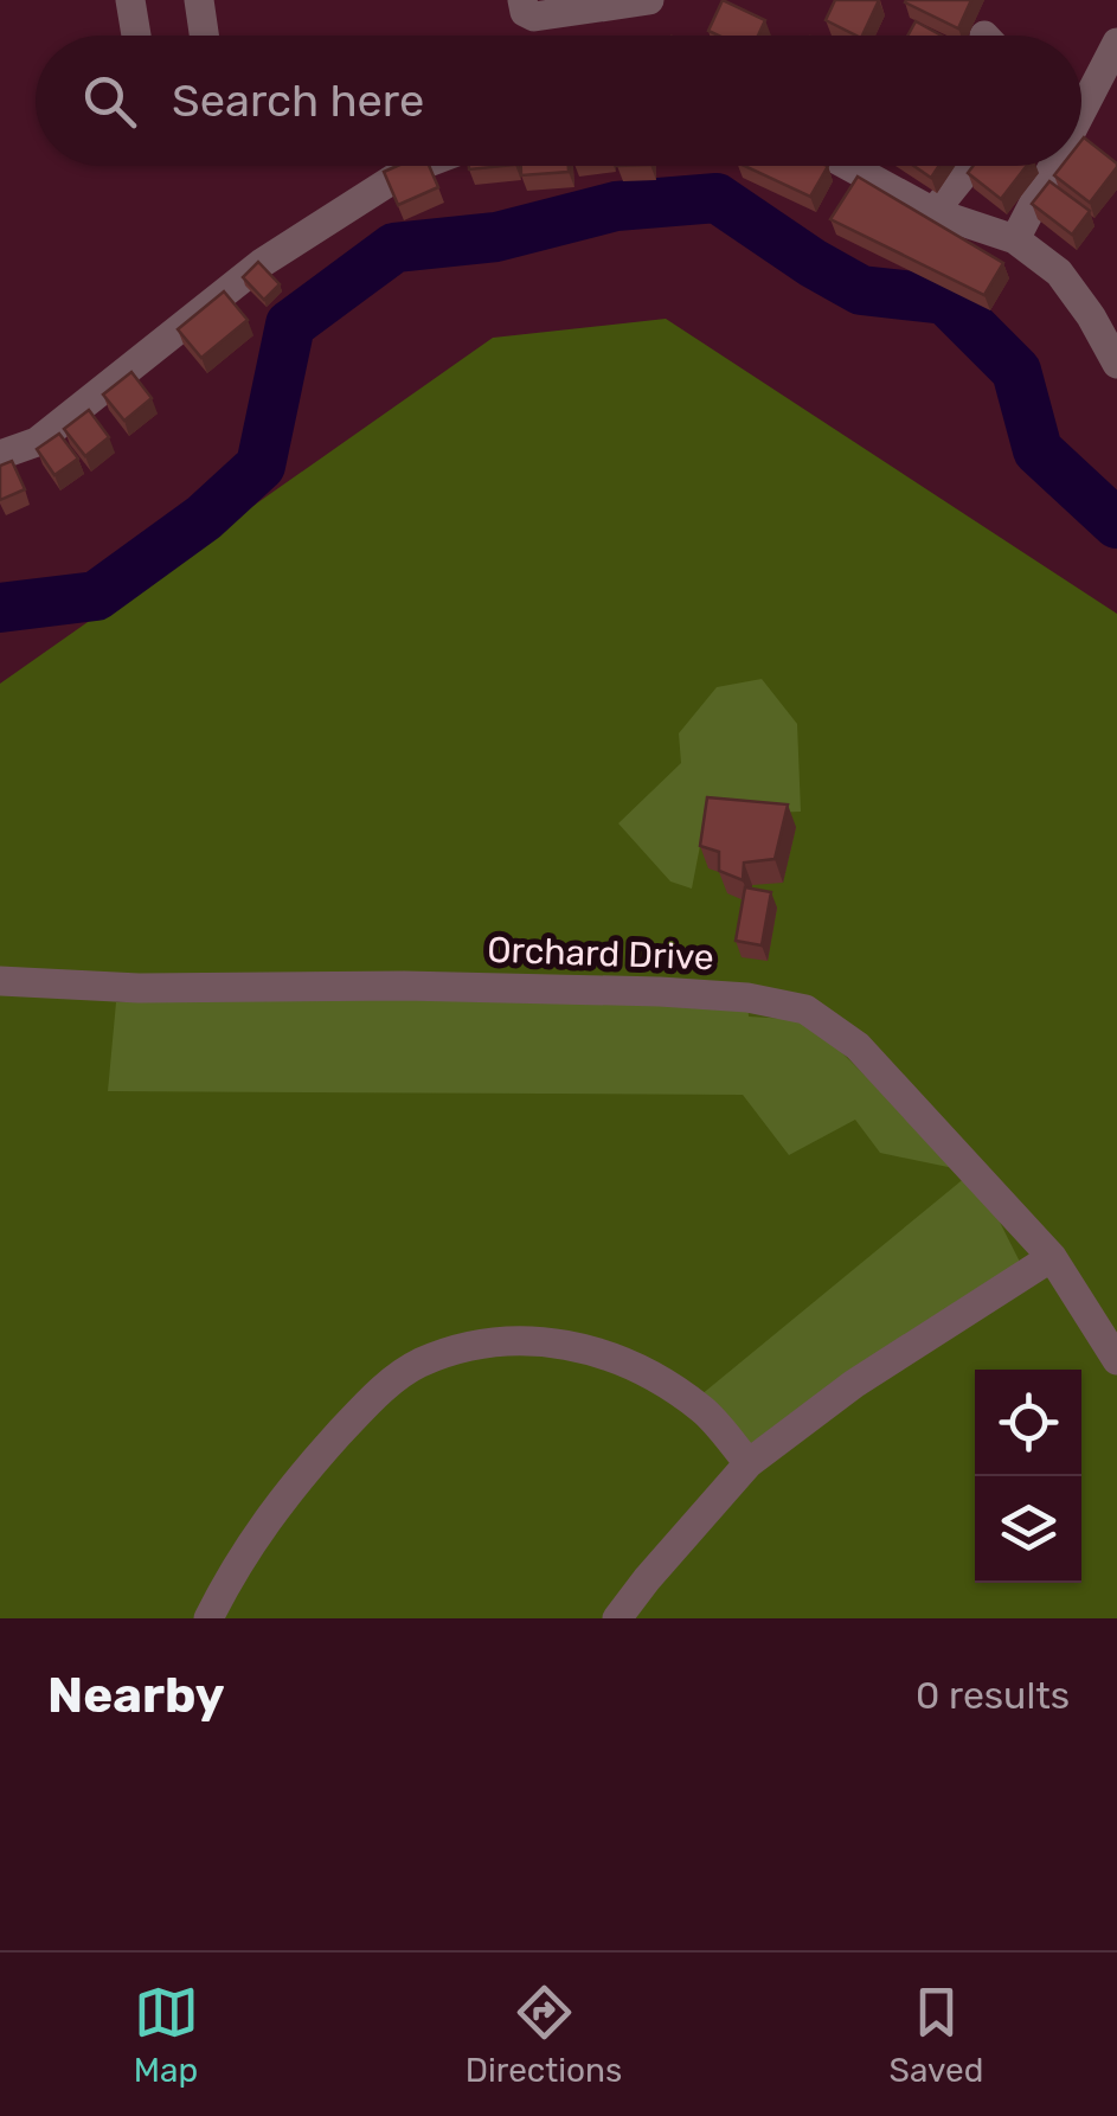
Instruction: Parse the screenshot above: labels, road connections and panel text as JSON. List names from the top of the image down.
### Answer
{
  "streets": {
    "street": ["Orchard Drive"]
  },
  "page": {
    "search": "Search here",
    "heading": ["Nearby", "0 results"],
    "nav": ["Map", "Directions", "Saved"]
  }
}
